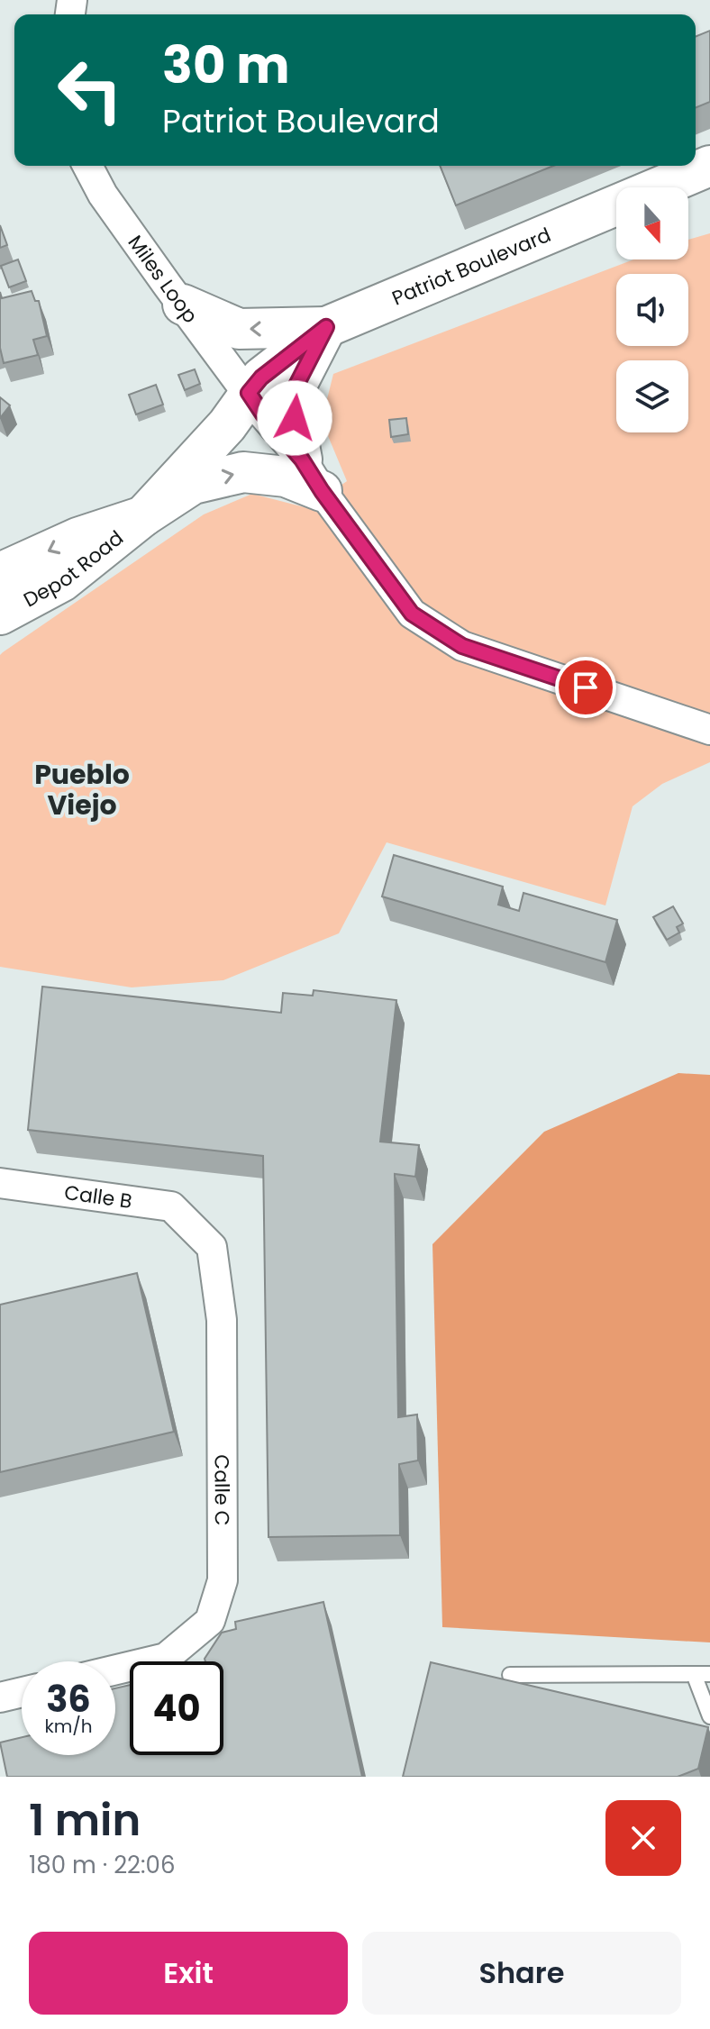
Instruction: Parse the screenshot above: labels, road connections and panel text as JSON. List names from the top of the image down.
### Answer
{
  "streets": {
    "street": [
      "Patriot Boulevard",
      "Miles Loop",
      "Depot Road",
      "Calle B",
      "Calle C"
    ]
  },
  "crossings": [
    ["Patriot Boulevard", "Miles Loop"],
    ["Patriot Boulevard", "Depot Road"],
    ["Miles Loop", "Depot Road"],
    ["Calle B", "Calle C"]
  ],
  "districts": ["Pueblo Viejo"],
  "north": "bottom",
  "page": {
    "turn": ["30 m", "Patriot Boulevard"],
    "speed": "36 km/h",
    "limit": "40",
    "heading": ["1 min", "180 m · 22:06"],
    "buttons": ["Exit", "Share"]
  }
}
